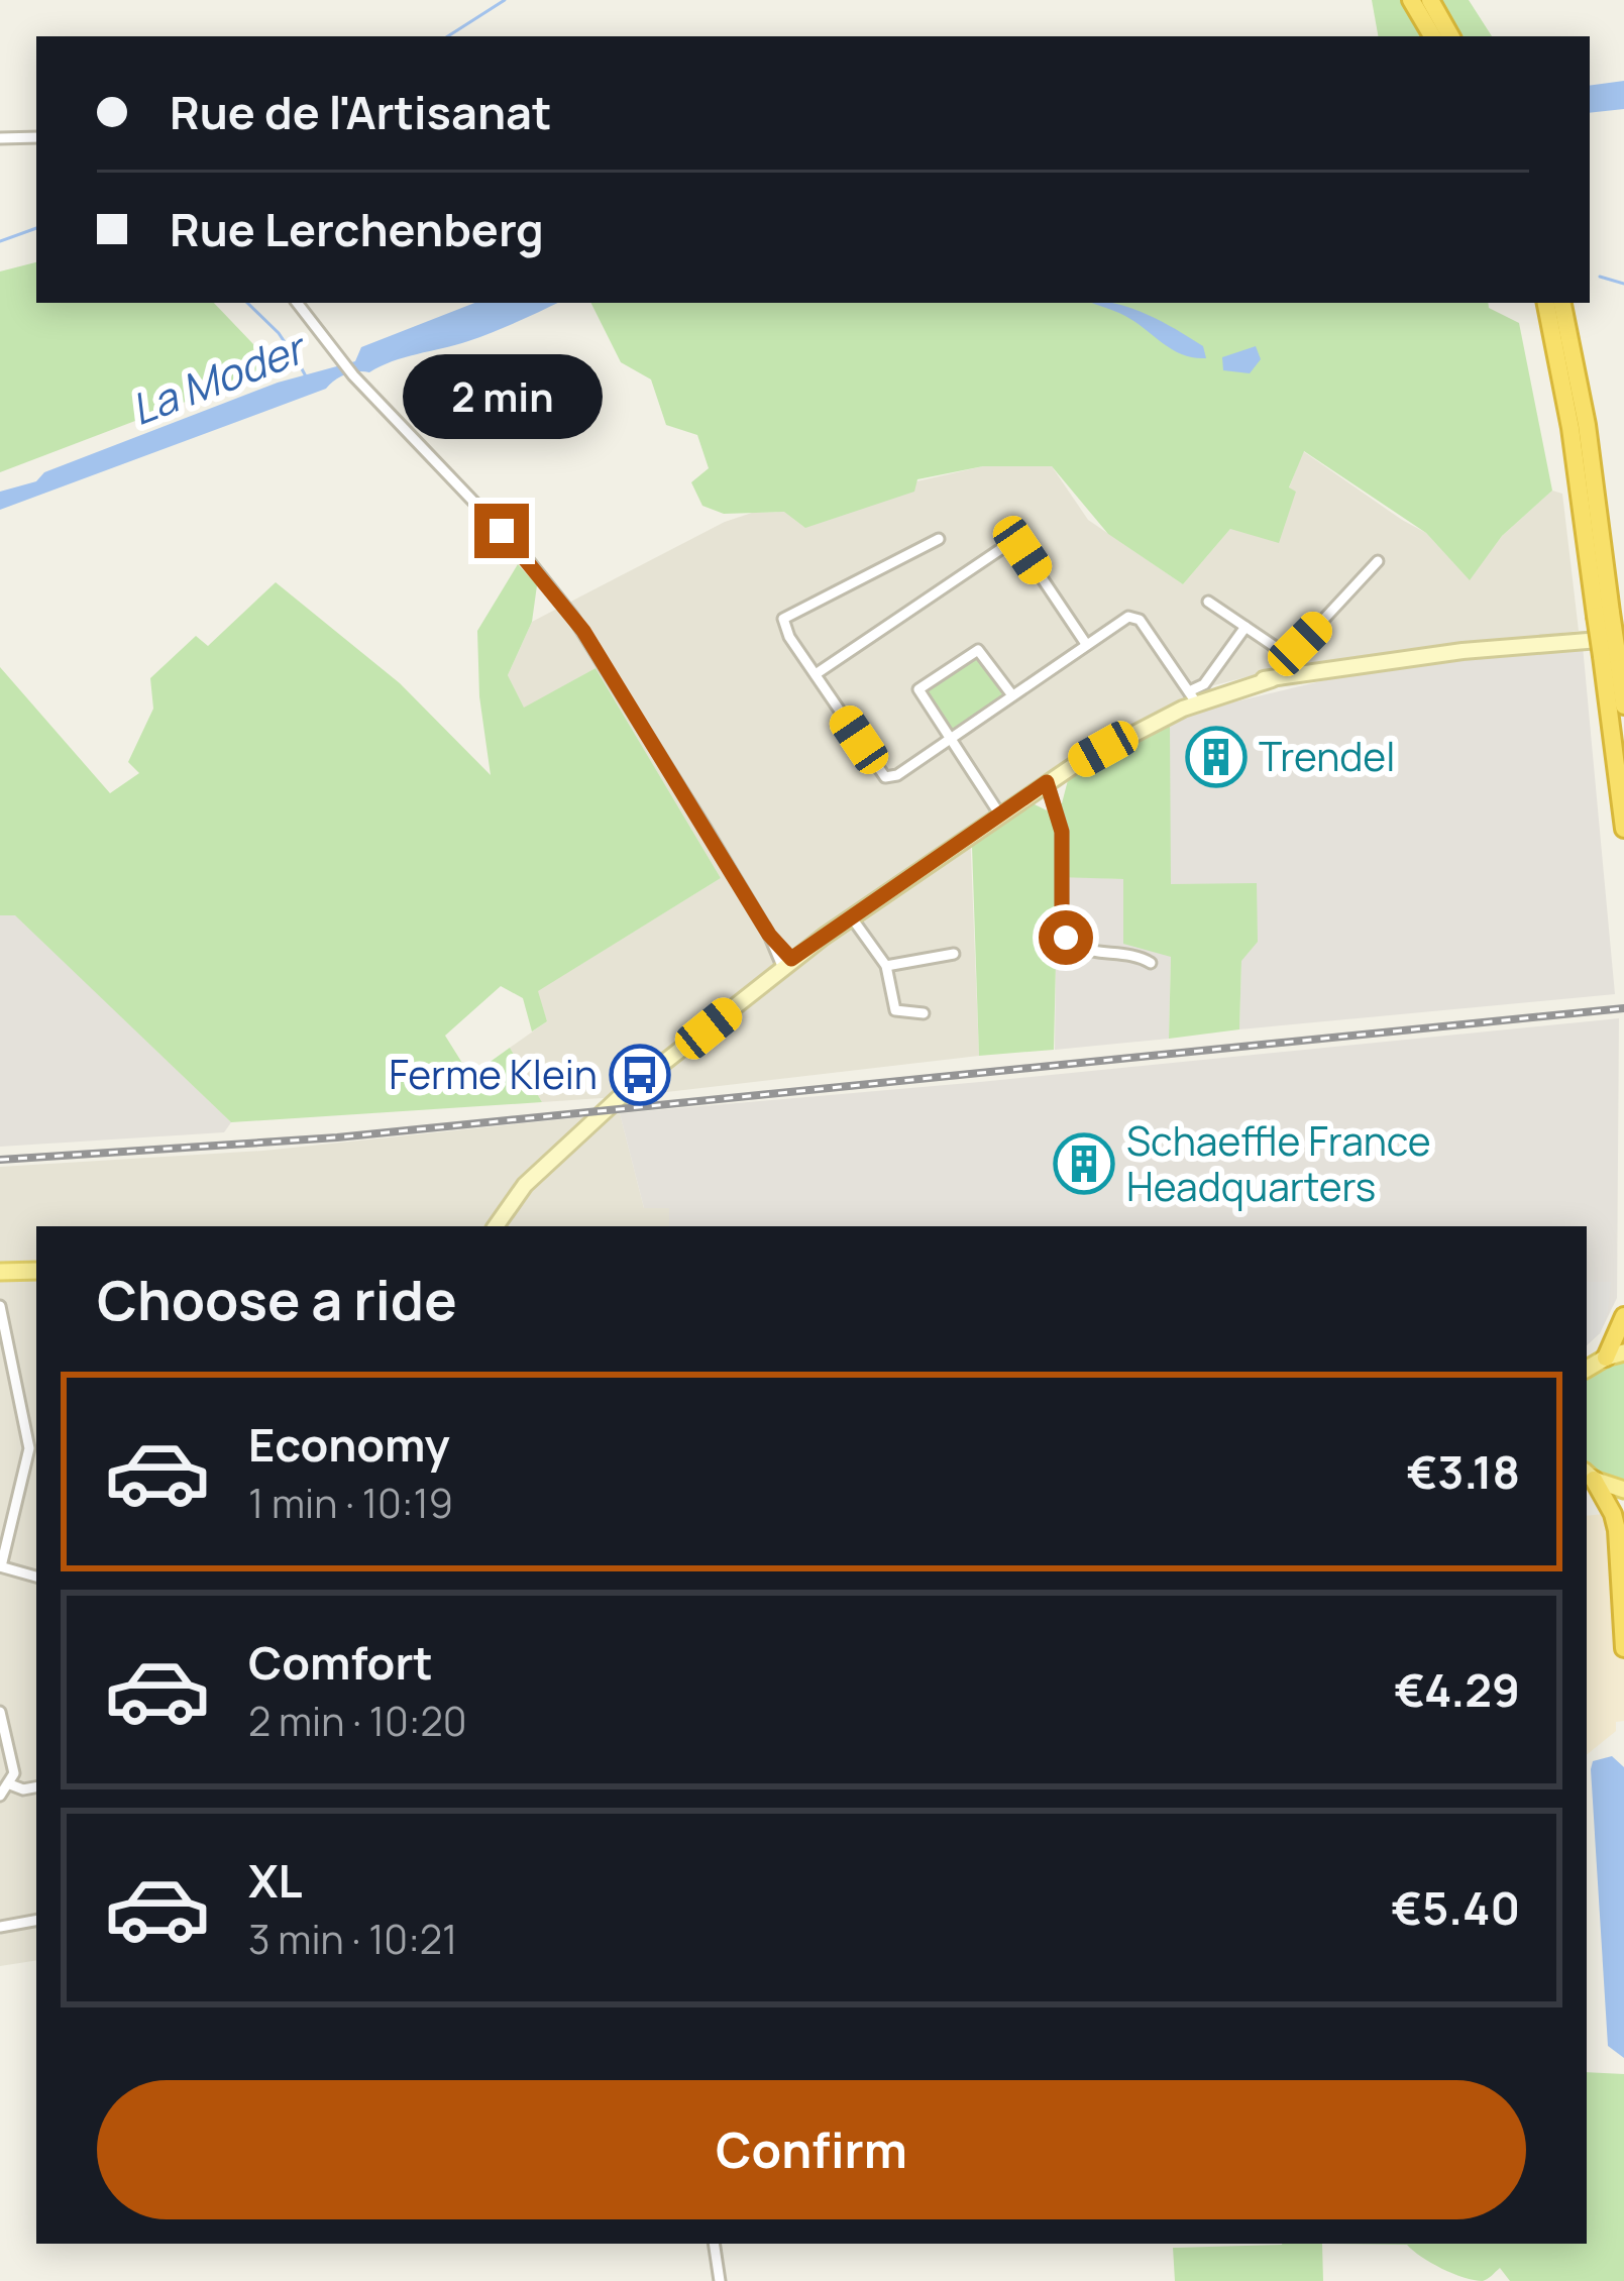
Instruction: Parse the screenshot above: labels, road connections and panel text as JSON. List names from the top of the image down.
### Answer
{
  "water": ["La Moder"],
  "places": {
    "building": ["Trendel", "Schaeffle France Headquarters"],
    "bus stop": ["Ferme Klein"]
  },
  "page": {
    "banner": ["Rue de l'Artisanat", "Rue Lerchenberg"],
    "bubble": "2 min",
    "heading": "Choose a ride",
    "list": [
      {
        "name": "Economy",
        "note": "1 min · 10:19",
        "value": "€3.18"
      },
      {
        "name": "Comfort",
        "note": "2 min · 10:20",
        "value": "€4.29"
      },
      {
        "name": "XL",
        "note": "3 min · 10:21",
        "value": "€5.40"
      }
    ],
    "buttons": "Confirm"
  }
}
